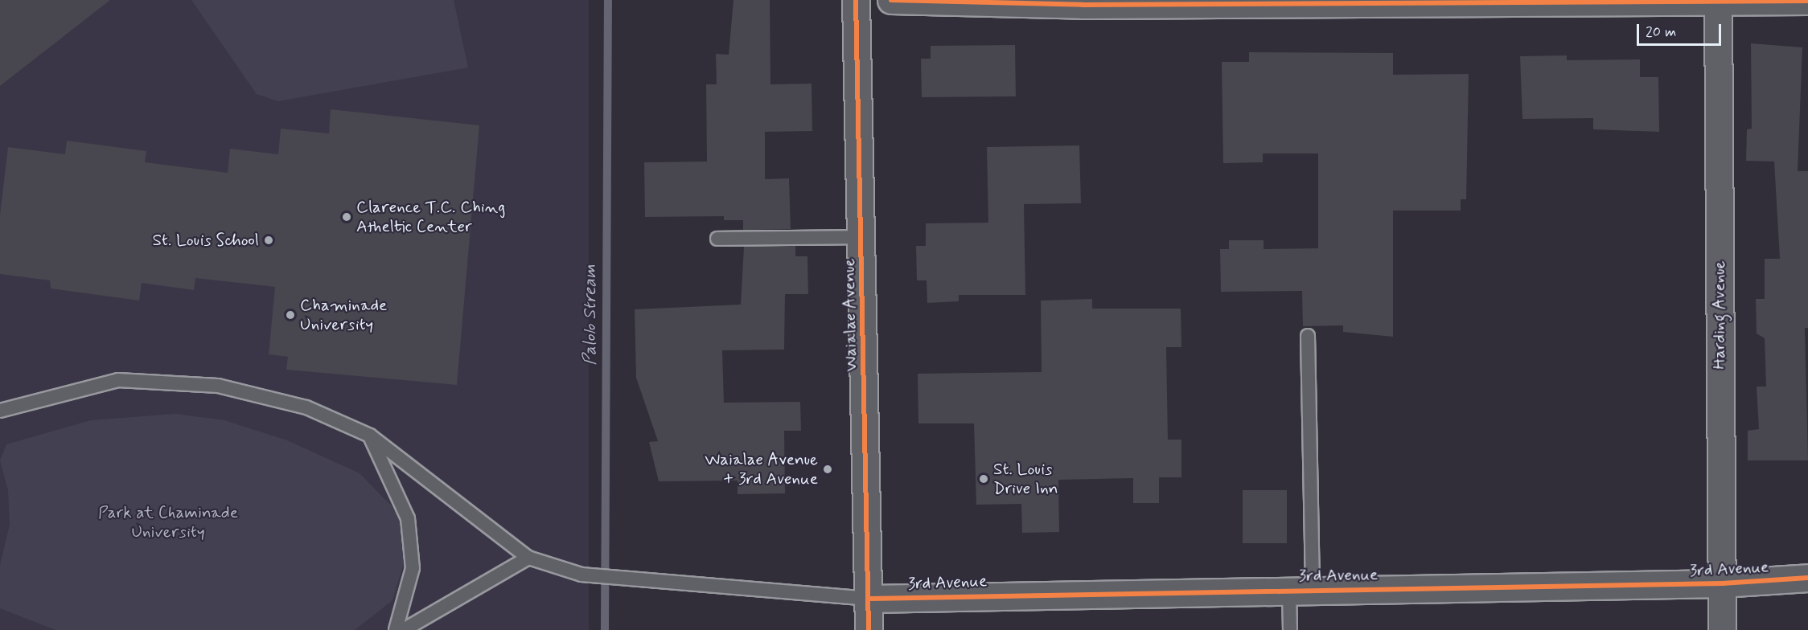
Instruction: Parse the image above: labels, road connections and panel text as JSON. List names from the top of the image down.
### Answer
{
  "streets": {
    "street": ["Waialae Avenue", "Harding Avenue", "3rd Avenue"]
  },
  "crossings": [
    ["Waialae Avenue", "3rd Avenue"],
    ["Harding Avenue", "3rd Avenue"]
  ],
  "water": ["Palolo Stream"],
  "parks": ["Park at Chaminade University"],
  "places": [
    "Clarence T.C. Ching Atheltic Center",
    "St. Louis School",
    "Chaminade University",
    "Waialae Avenue + 3rd Avenue",
    "St. Louis Drive Inn"
  ],
  "scale_bar": "20 m"
}
